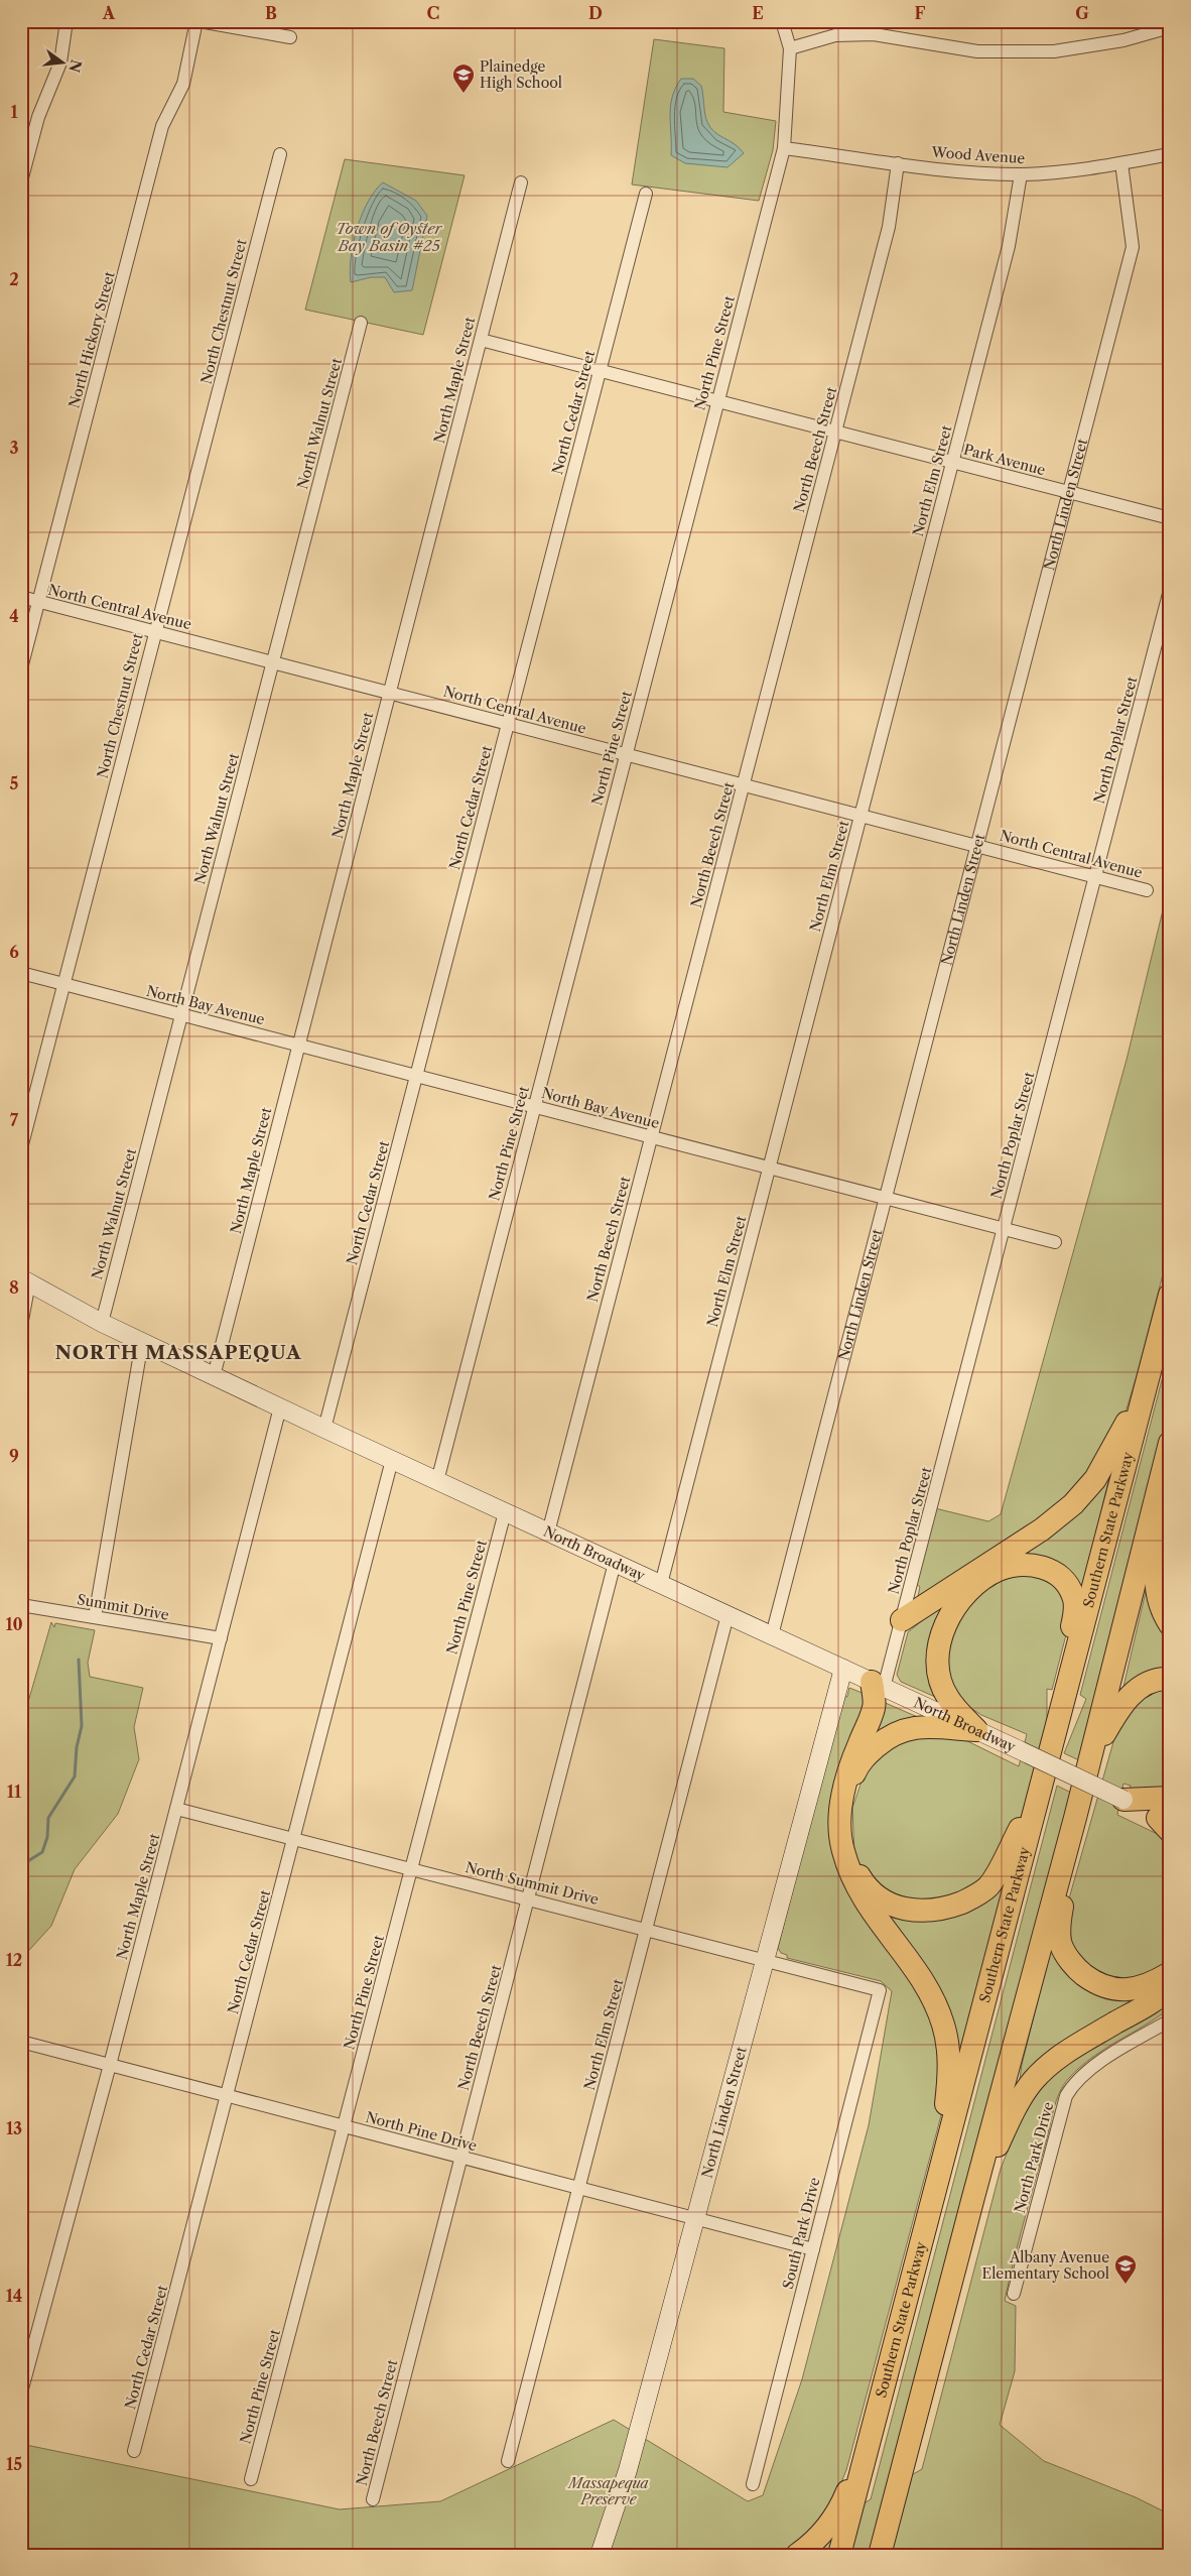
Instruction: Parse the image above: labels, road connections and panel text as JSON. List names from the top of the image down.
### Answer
{
  "streets": {
    "highway": ["Southern State Parkway"],
    "main road": ["North Linden Street", "North Broadway"],
    "street": [
      "Wood Avenue",
      "North Chestnut Street",
      "North Hickory Street",
      "North Pine Street",
      "North Maple Street",
      "North Cedar Street",
      "North Walnut Street",
      "North Beech Street",
      "Park Avenue",
      "North Elm Street",
      "North Central Avenue",
      "North Poplar Street",
      "North Bay Avenue",
      "Summit Drive",
      "North Summit Drive",
      "North Pine Drive",
      "North Park Drive",
      "South Park Drive"
    ]
  },
  "crossings": [
    ["Wood Avenue", "North Pine Street"],
    ["Wood Avenue", "North Beech Street"],
    ["Wood Avenue", "North Elm Street"],
    ["Wood Avenue", "North Linden Street"],
    ["North Chestnut Street", "North Central Avenue"],
    ["North Chestnut Street", "North Bay Avenue"],
    ["North Hickory Street", "North Central Avenue"],
    ["North Pine Street", "Park Avenue"],
    ["North Pine Street", "North Central Avenue"],
    ["North Pine Street", "North Bay Avenue"],
    ["North Pine Street", "North Broadway"],
    ["North Pine Street", "North Summit Drive"],
    ["North Pine Street", "North Pine Drive"],
    ["North Maple Street", "Park Avenue"],
    ["North Maple Street", "North Central Avenue"],
    ["North Maple Street", "North Bay Avenue"],
    ["North Maple Street", "North Broadway"],
    ["North Maple Street", "Summit Drive"],
    ["North Maple Street", "North Summit Drive"],
    ["North Maple Street", "North Pine Drive"],
    ["North Cedar Street", "Park Avenue"],
    ["North Cedar Street", "North Central Avenue"],
    ["North Cedar Street", "North Bay Avenue"],
    ["North Cedar Street", "North Broadway"],
    ["North Cedar Street", "North Summit Drive"],
    ["North Cedar Street", "North Pine Drive"],
    ["North Walnut Street", "North Central Avenue"],
    ["North Walnut Street", "North Bay Avenue"],
    ["North Walnut Street", "North Broadway"],
    ["North Beech Street", "Park Avenue"],
    ["North Beech Street", "North Central Avenue"],
    ["North Beech Street", "North Bay Avenue"],
    ["North Beech Street", "North Broadway"],
    ["North Beech Street", "North Summit Drive"],
    ["North Beech Street", "North Pine Drive"],
    ["Park Avenue", "North Elm Street"],
    ["Park Avenue", "North Linden Street"],
    ["North Elm Street", "North Central Avenue"],
    ["North Elm Street", "North Bay Avenue"],
    ["North Elm Street", "North Broadway"],
    ["North Elm Street", "North Summit Drive"],
    ["North Elm Street", "North Pine Drive"],
    ["North Linden Street", "North Central Avenue"],
    ["North Linden Street", "North Bay Avenue"],
    ["North Linden Street", "North Broadway"],
    ["North Linden Street", "North Summit Drive"],
    ["North Linden Street", "North Pine Drive"],
    ["North Central Avenue", "North Poplar Street"],
    ["North Poplar Street", "North Bay Avenue"],
    ["North Poplar Street", "North Broadway"],
    ["North Summit Drive", "South Park Drive"],
    ["North Pine Drive", "South Park Drive"]
  ],
  "districts": ["NORTH MASSAPEQUA"],
  "water": ["Town of Oyster Bay Basin #25"],
  "parks": ["Massapequa Preserve"],
  "places": {
    "school or university": ["Plainedge High School", "Albany Avenue Elementary School"]
  },
  "north": "right",
  "grid": {
    "columns": [
      "A",
      "B",
      "C",
      "D",
      "E",
      "F",
      "G"
    ],
    "rows": [
      "1",
      "2",
      "3",
      "4",
      "5",
      "6",
      "7",
      "8",
      "9",
      "10",
      "11",
      "12",
      "13",
      "14",
      "15"
    ]
  }
}
